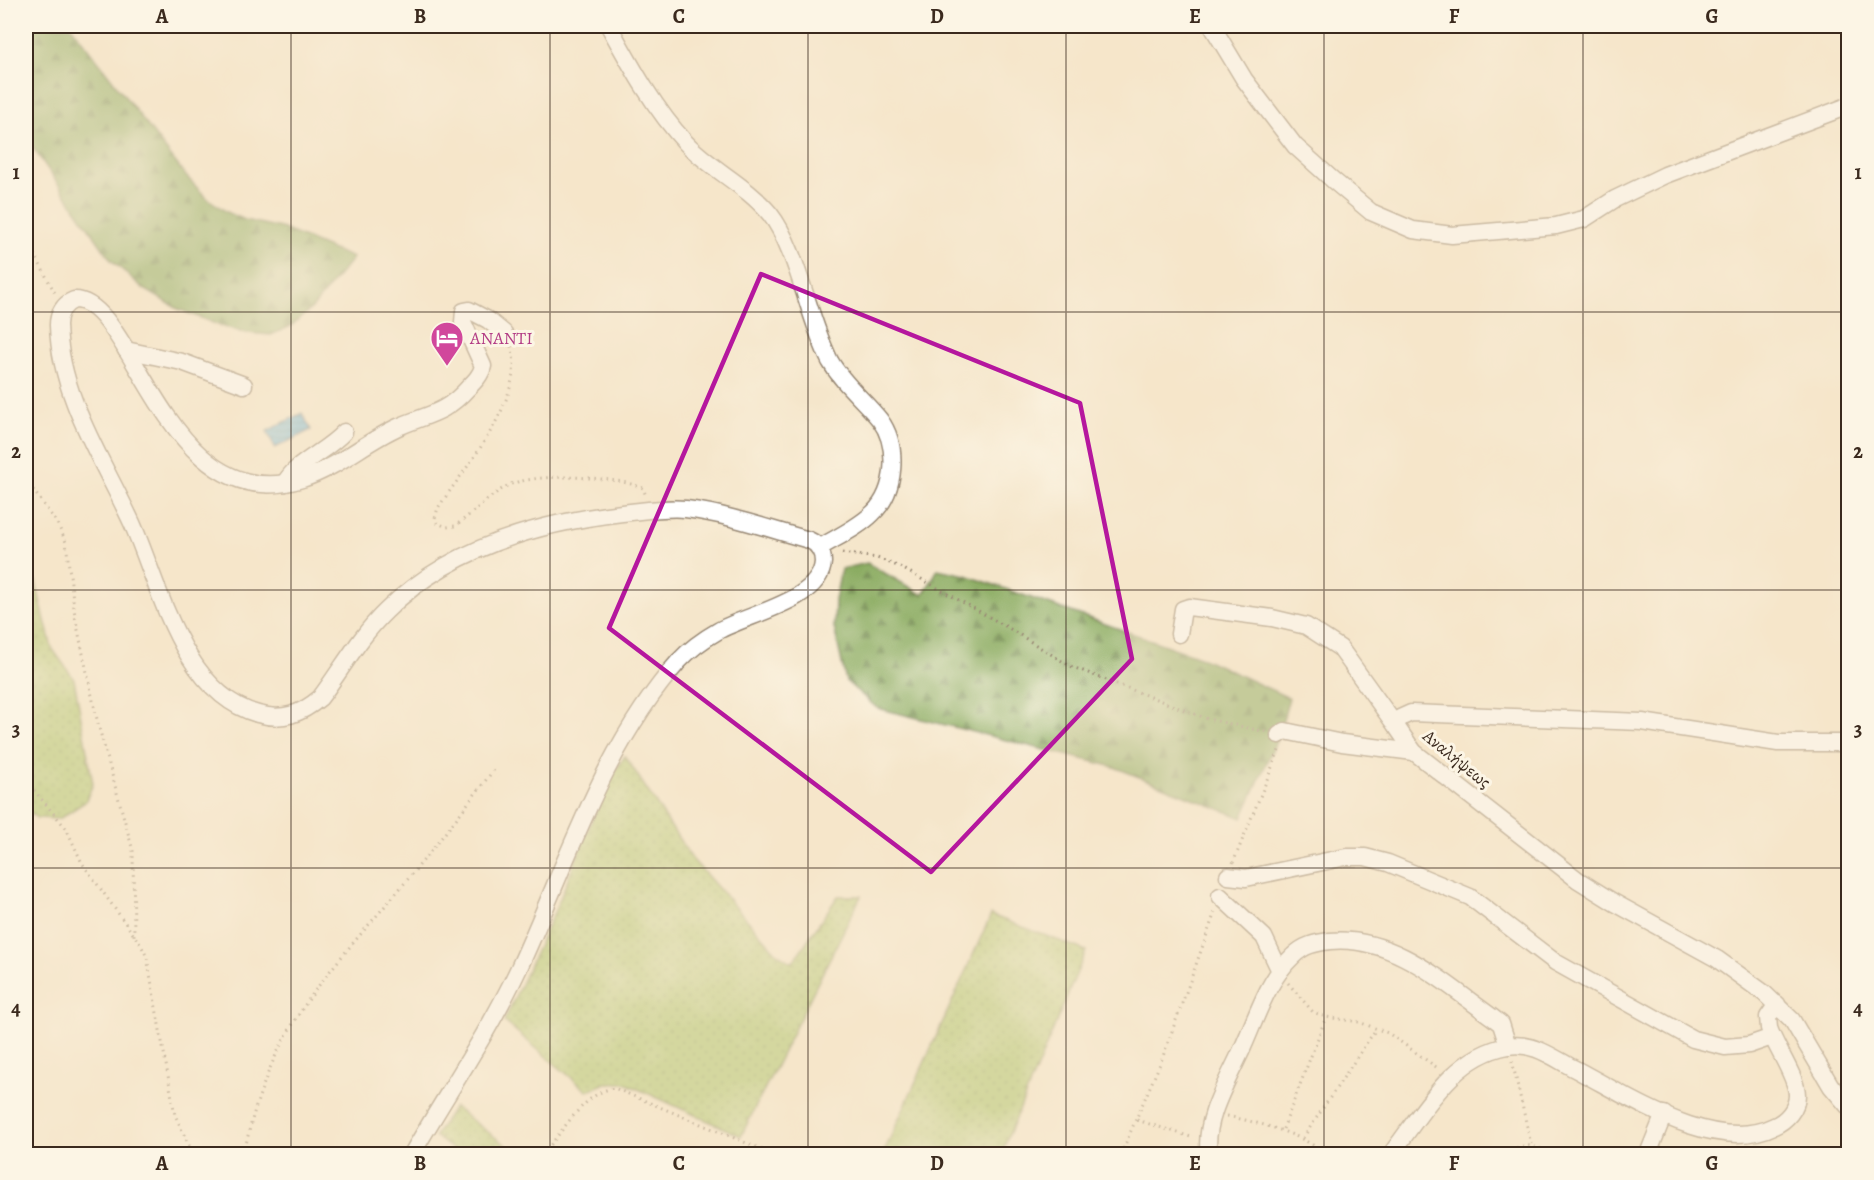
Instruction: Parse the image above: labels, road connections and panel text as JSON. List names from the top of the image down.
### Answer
{
  "streets": {
    "street": ["Αναλήψεως"]
  },
  "places": {
    "hotel": ["ΑΝΑΝΤΙ"]
  },
  "grid": {
    "columns": [
      "A",
      "B",
      "C",
      "D",
      "E",
      "F",
      "G"
    ],
    "rows": [
      "1",
      "2",
      "3",
      "4"
    ]
  }
}
